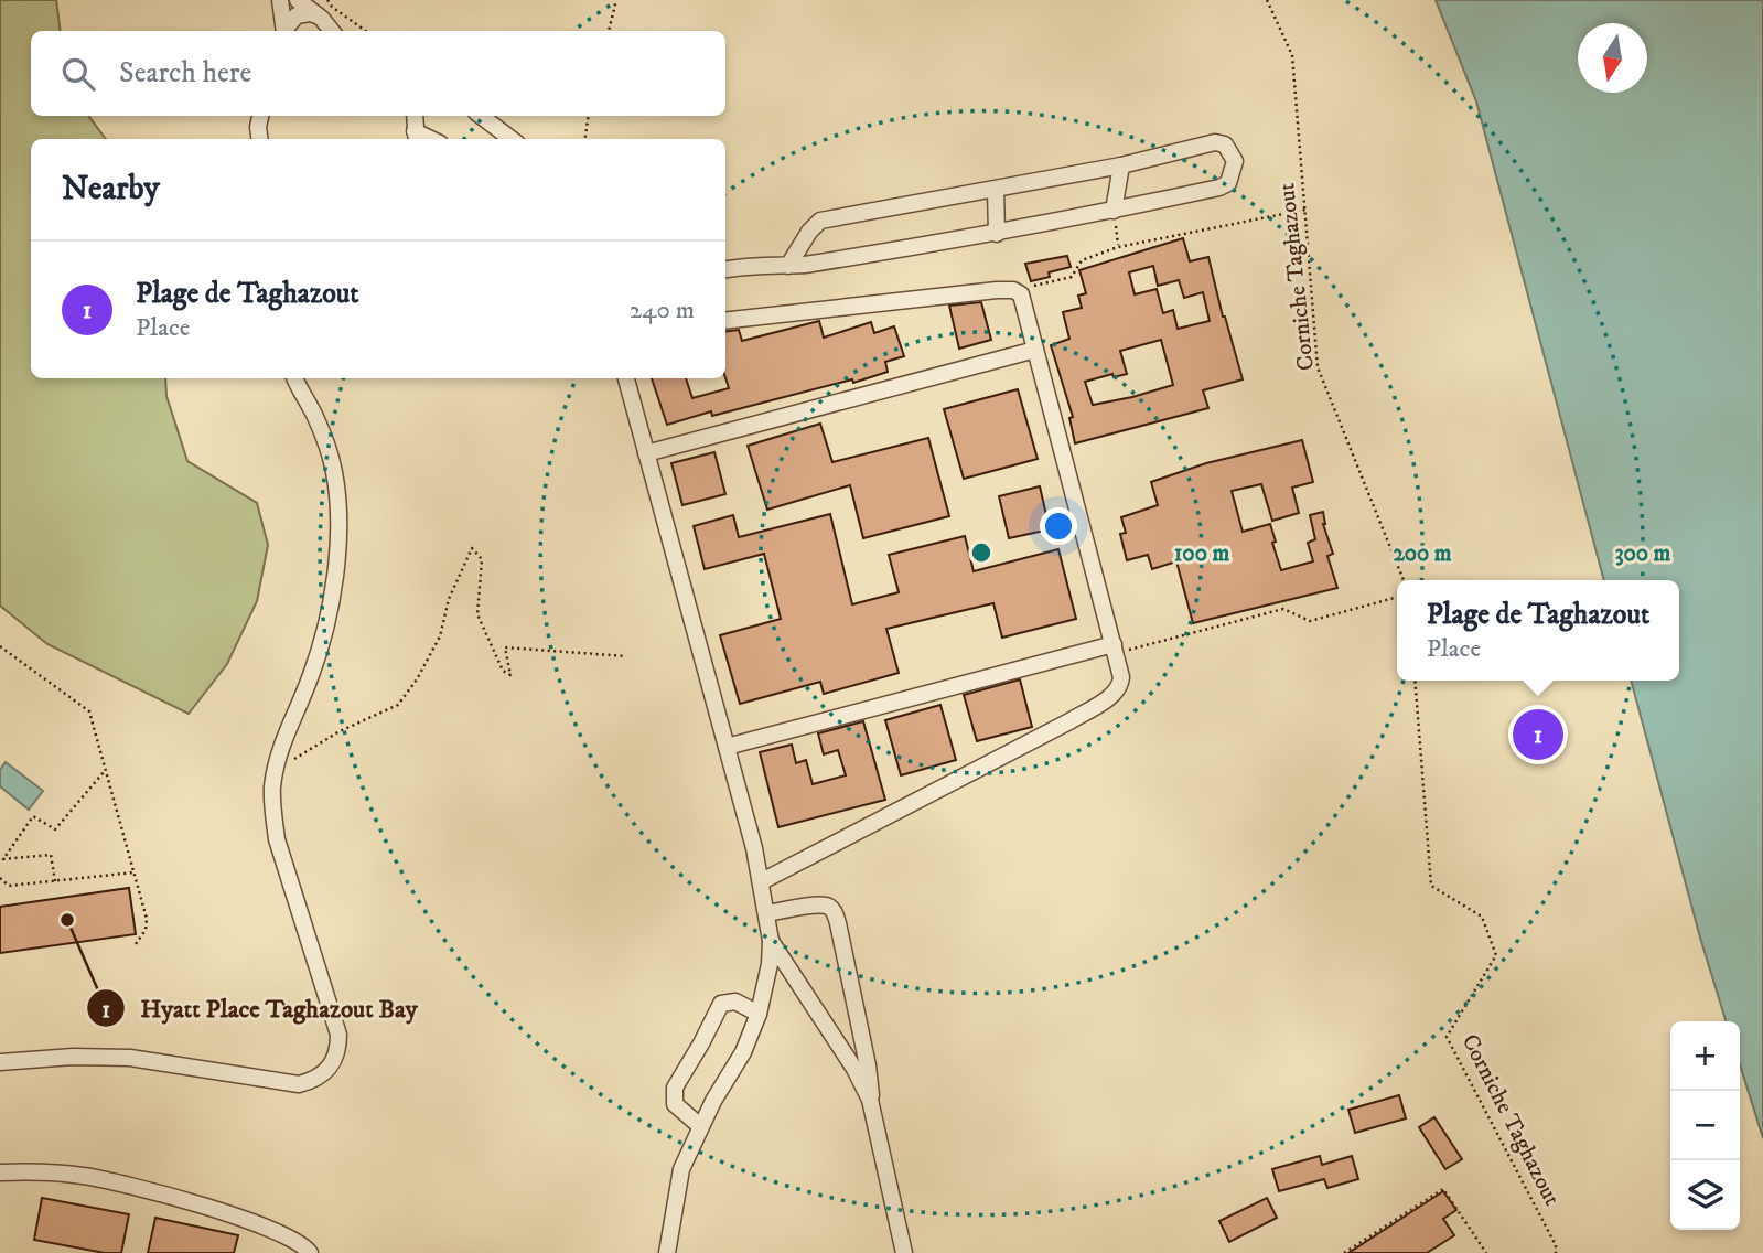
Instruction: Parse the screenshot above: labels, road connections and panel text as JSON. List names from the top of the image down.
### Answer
{
  "streets": {
    "path": ["Corniche Taghazout"]
  },
  "places": ["Hyatt Place Taghazout Bay"],
  "north": "bottom",
  "page": {
    "search": "Search here",
    "heading": "Nearby",
    "list": [
      {
        "mark": "1",
        "name": "Plage de Taghazout",
        "note": "Place",
        "value": "240 m"
      }
    ],
    "popup": ["Plage de Taghazout", "Place"],
    "pins": "1",
    "map_buttons": ["+", "−"]
  },
  "rings": ["100 m", "200 m", "300 m"]
}
